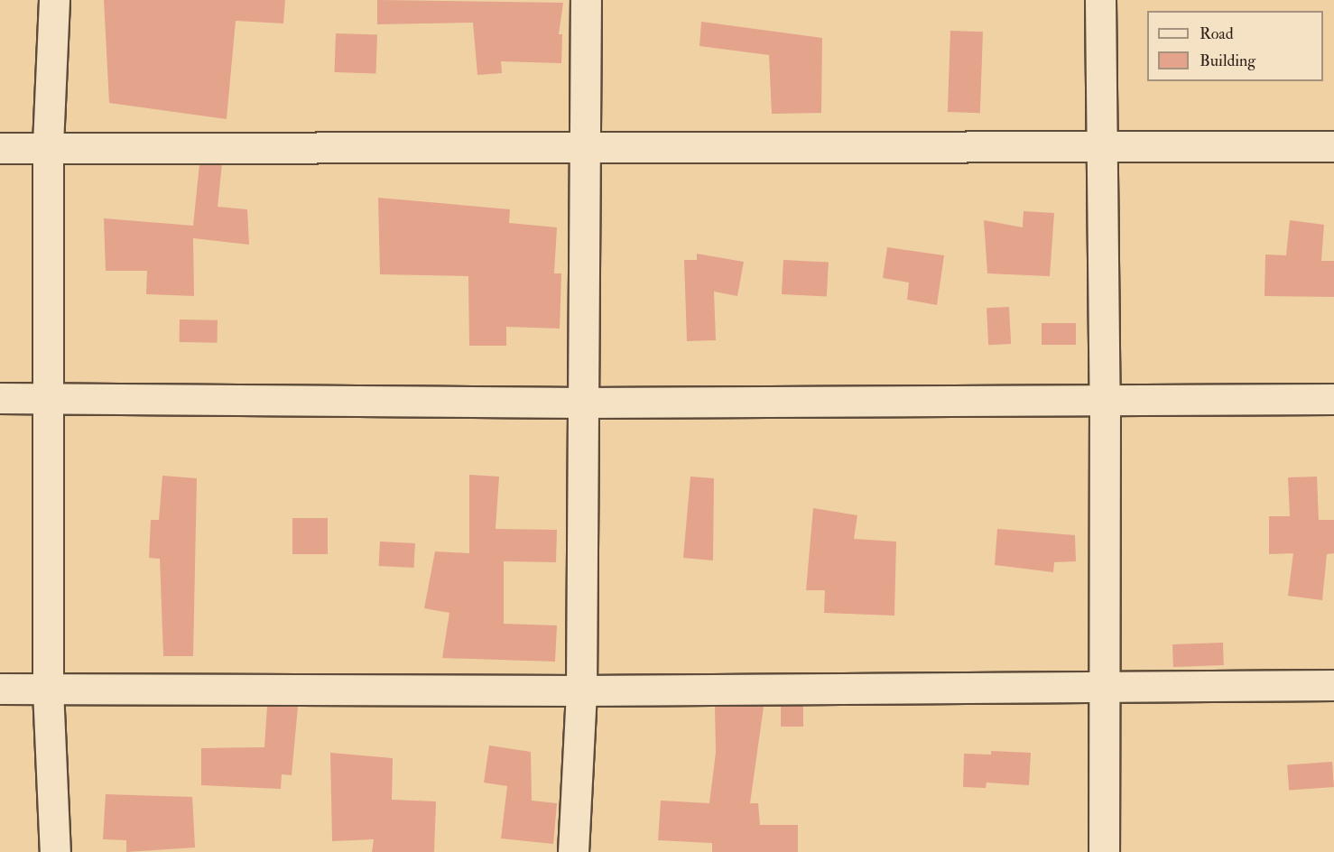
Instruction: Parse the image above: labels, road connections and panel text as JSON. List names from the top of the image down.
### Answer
{
  "legend": ["Road", "Building"]
}
